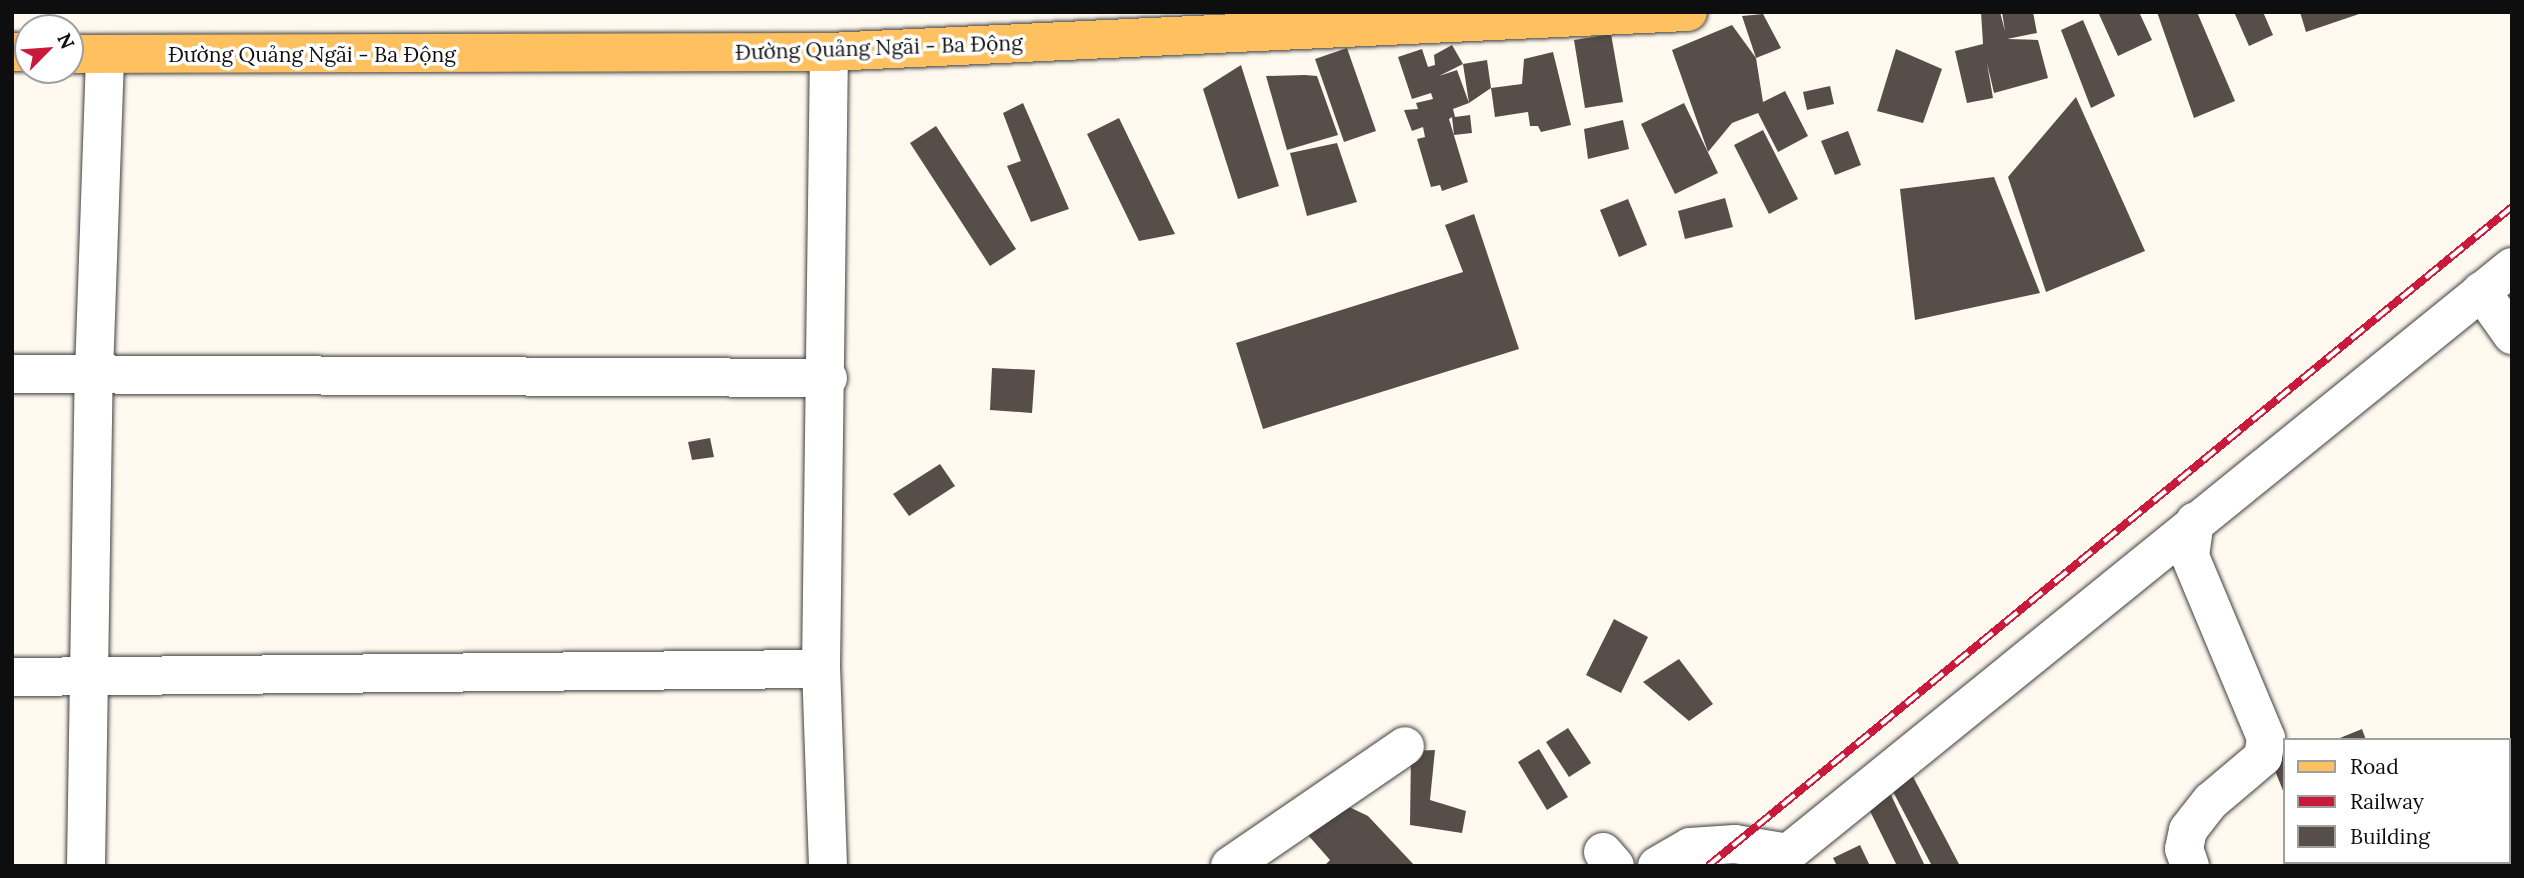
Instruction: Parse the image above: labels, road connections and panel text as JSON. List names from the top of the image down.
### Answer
{
  "streets": {
    "main road": ["Đường Quảng Ngãi - Ba Động"]
  },
  "legend": ["Road", "Railway", "Building"],
  "north": "top right"
}
